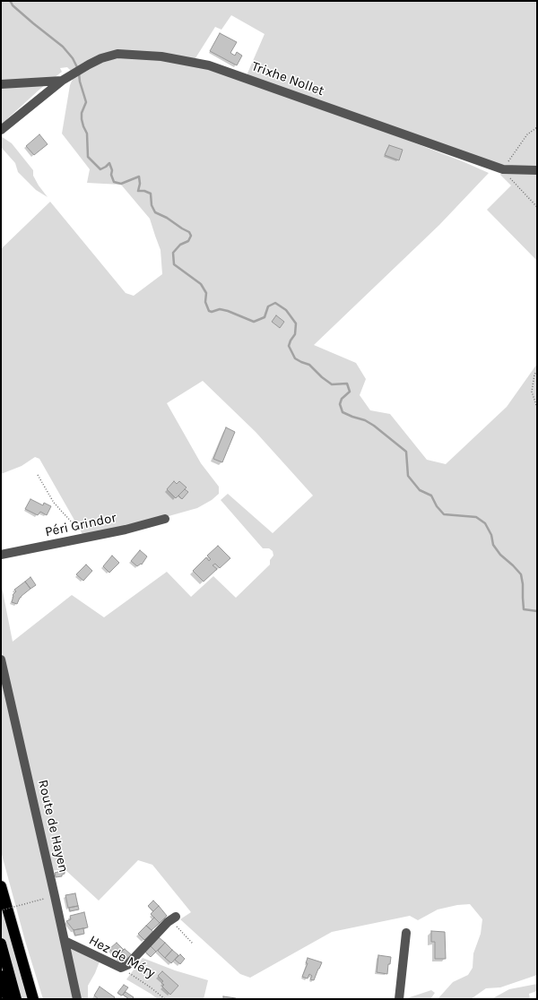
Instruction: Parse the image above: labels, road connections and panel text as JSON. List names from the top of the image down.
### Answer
{
  "streets": {
    "street": [
      "Trixhe Nollet",
      "Péri Grindor",
      "Route de Hayen",
      "Hez de Méry"
    ]
  },
  "crossings": [
    ["Route de Hayen", "Hez de Méry"]
  ]
}
